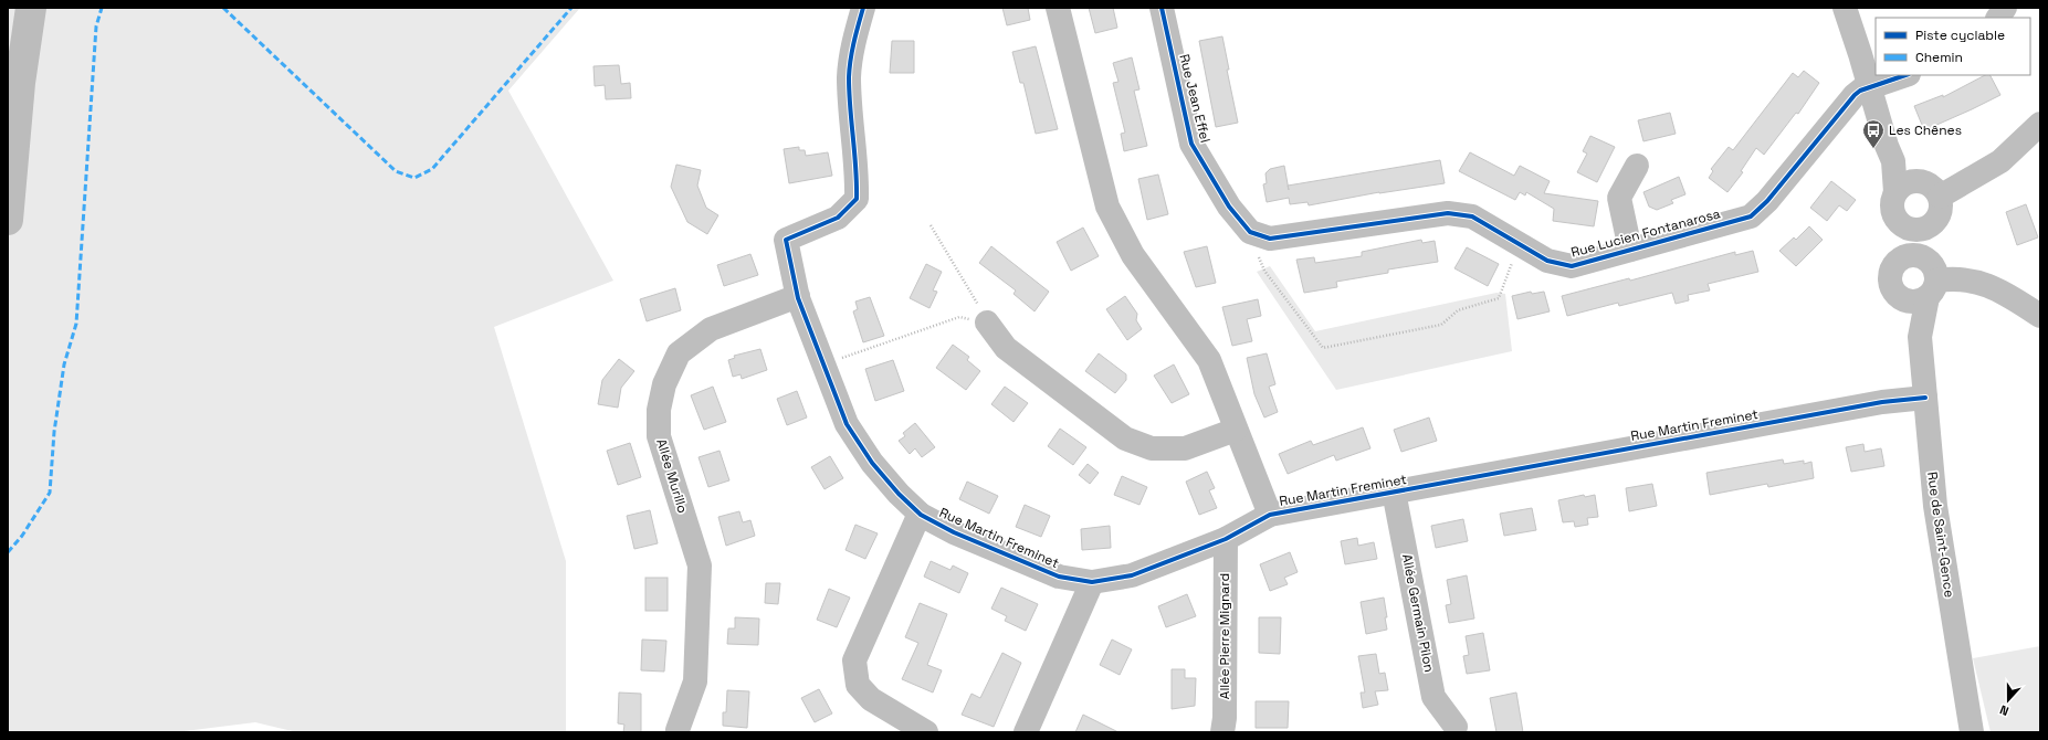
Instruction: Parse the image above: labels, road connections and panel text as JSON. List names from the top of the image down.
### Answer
{
  "streets": {
    "street": [
      "Rue Jean Effel",
      "Rue Lucien Fontanarosa",
      "Rue Martin Freminet",
      "Allée Murillo",
      "Rue de Saint-Gence",
      "Allée Germain Pilon",
      "Allée Pierre Mignard"
    ]
  },
  "crossings": [
    ["Rue Jean Effel", "Rue Lucien Fontanarosa"],
    ["Rue Martin Freminet", "Allée Murillo"],
    ["Rue Martin Freminet", "Rue de Saint-Gence"],
    ["Rue Martin Freminet", "Allée Germain Pilon"],
    ["Rue Martin Freminet", "Allée Pierre Mignard"]
  ],
  "places": {
    "bus stop": ["Les Chênes"]
  },
  "legend": ["Piste cyclable", "Chemin"],
  "north": "bottom"
}
